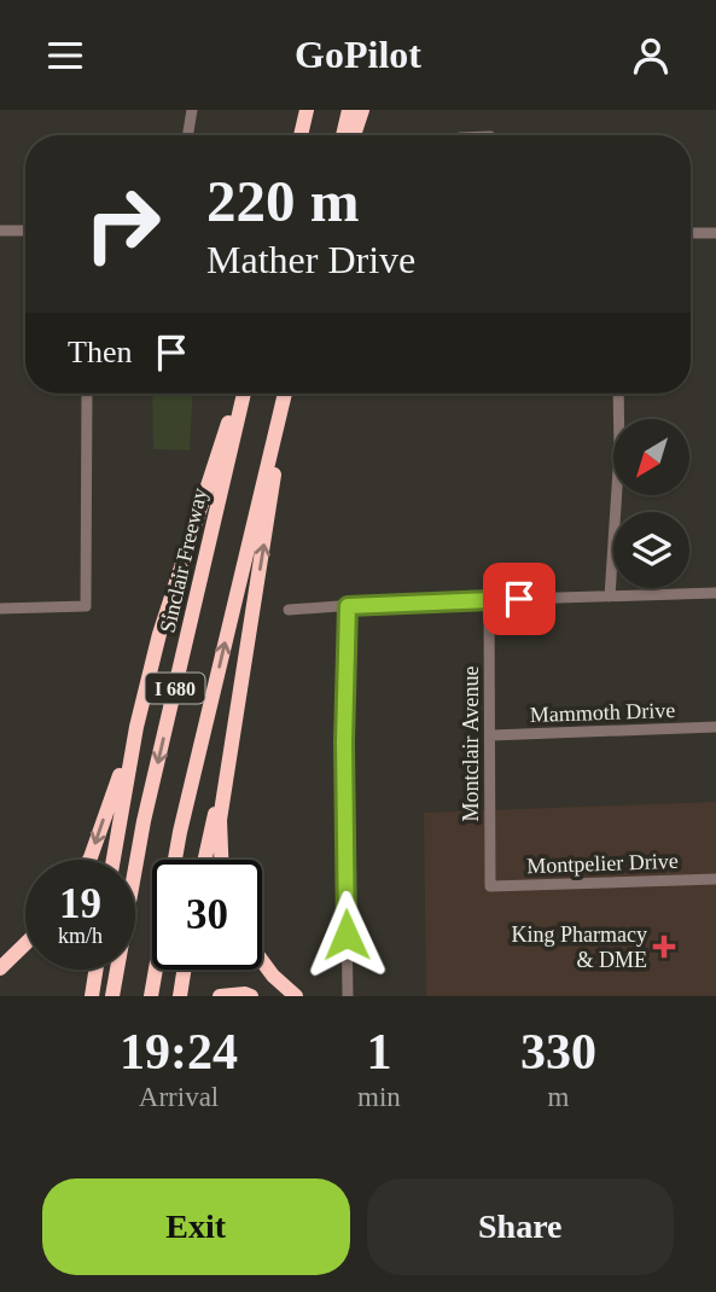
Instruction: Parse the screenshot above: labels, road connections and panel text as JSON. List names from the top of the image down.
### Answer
{
  "streets": {
    "highway": ["Sinclair Freeway", "I 680"],
    "street": ["Mammoth Drive", "Montclair Avenue", "Montpelier Drive"]
  },
  "crossings": [
    ["Mammoth Drive", "Montclair Avenue"],
    ["Montclair Avenue", "Montpelier Drive"]
  ],
  "places": {
    "health": ["King Pharmacy & DME"]
  },
  "north": "bottom left",
  "page": {
    "header": "GoPilot",
    "turn": ["220 m", "Mather Drive"],
    "then": "Then",
    "speed": "19 km/h",
    "limit": "30",
    "eta": [
      "19:24",
      "Arrival",
      "1",
      "min",
      "330",
      "m"
    ],
    "buttons": ["Exit", "Share"]
  }
}
